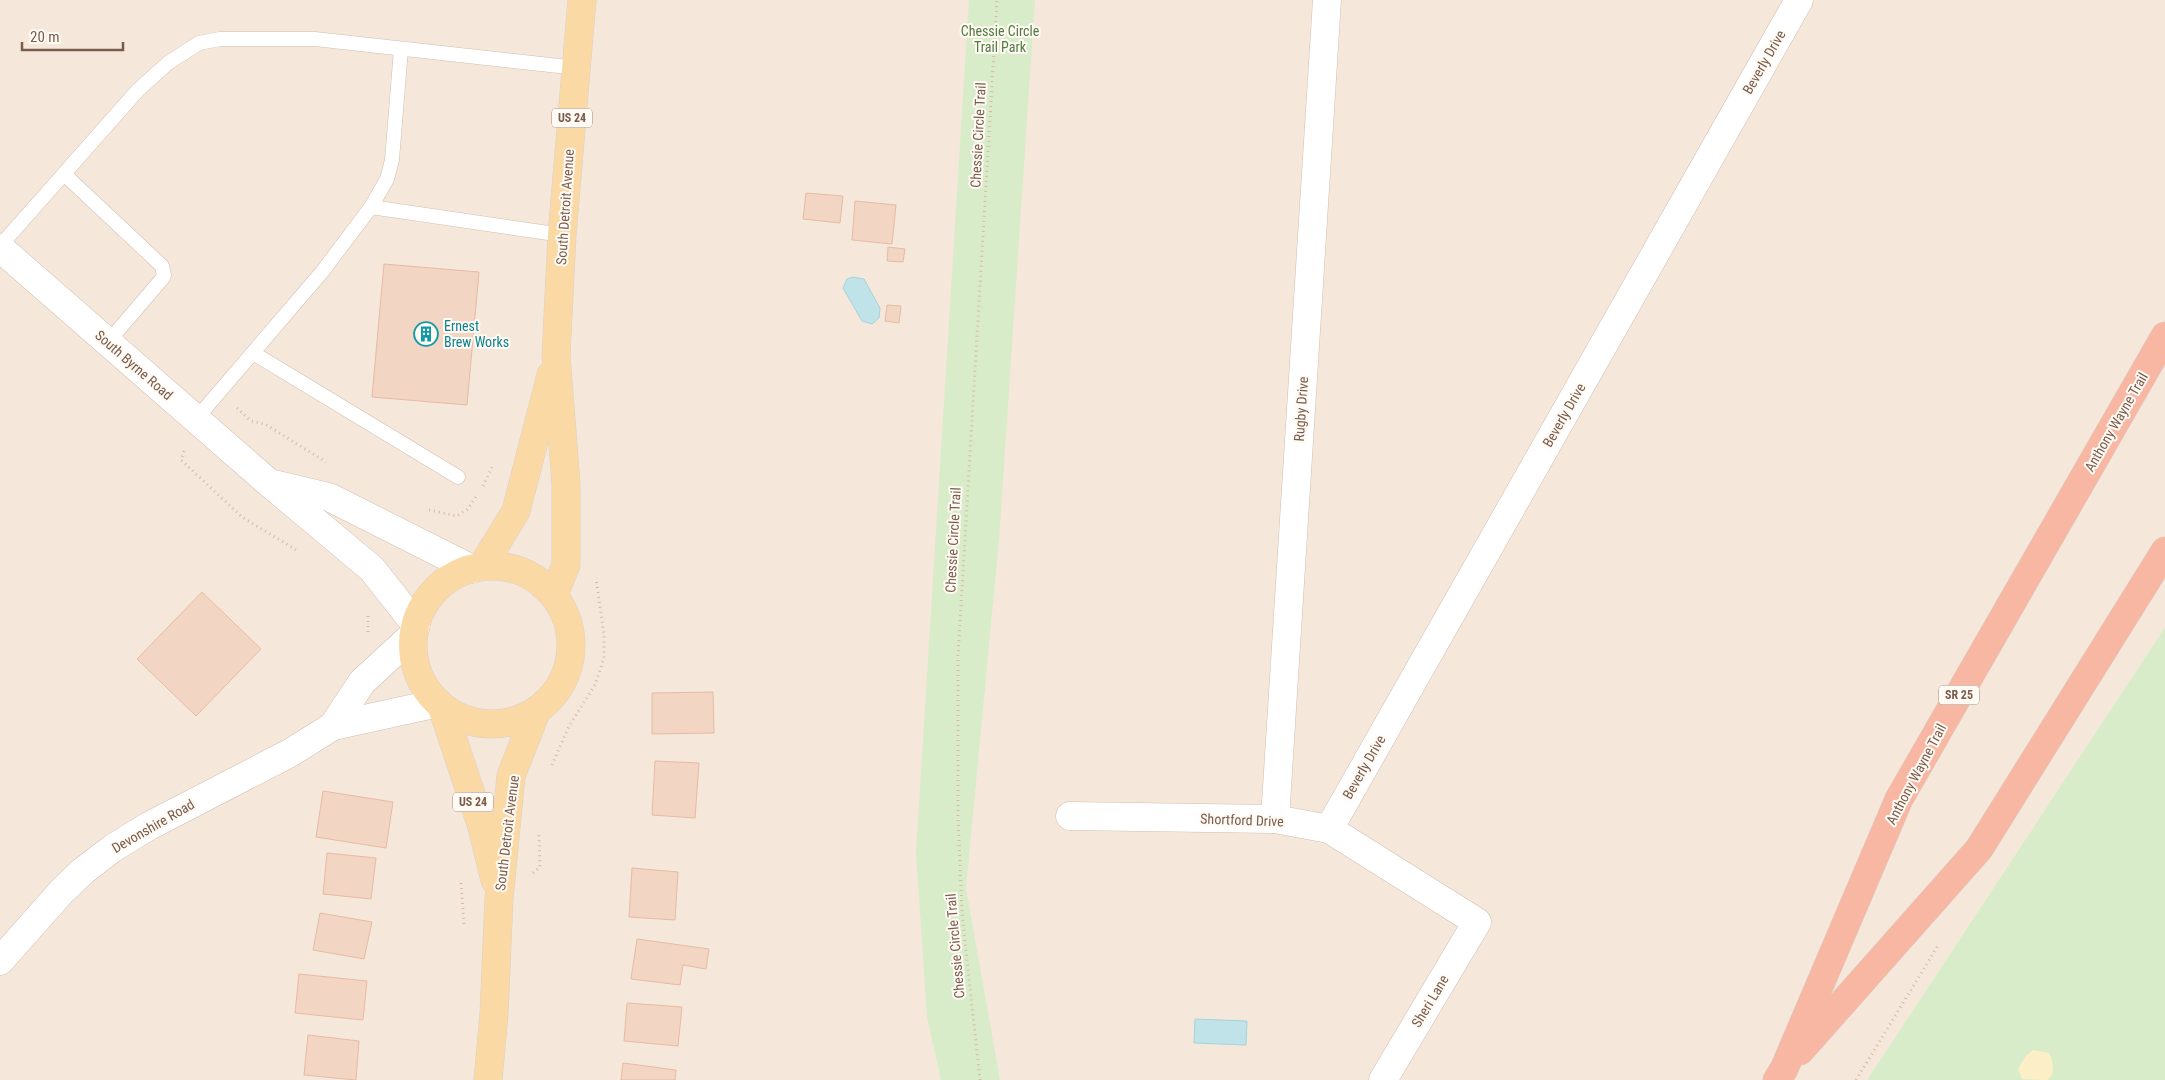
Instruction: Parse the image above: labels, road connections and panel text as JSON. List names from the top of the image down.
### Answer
{
  "streets": {
    "highway": ["Anthony Wayne Trail", "SR 25"],
    "main road": ["US 24", "South Detroit Avenue"],
    "street": [
      "Beverly Drive",
      "South Byrne Road",
      "Rugby Drive",
      "Shortford Drive",
      "Devonshire Road",
      "Sheri Lane"
    ],
    "path": ["Chessie Circle Trail"]
  },
  "crossings": [
    ["Beverly Drive", "Shortford Drive"],
    ["South Detroit Avenue", "South Byrne Road"],
    ["South Detroit Avenue", "Devonshire Road"],
    ["South Byrne Road", "Devonshire Road"],
    ["Rugby Drive", "Shortford Drive"],
    ["Shortford Drive", "Sheri Lane"]
  ],
  "parks": ["Chessie Circle Trail Park"],
  "places": {
    "building": ["Ernest Brew Works"]
  },
  "scale_bar": "20 m"
}
